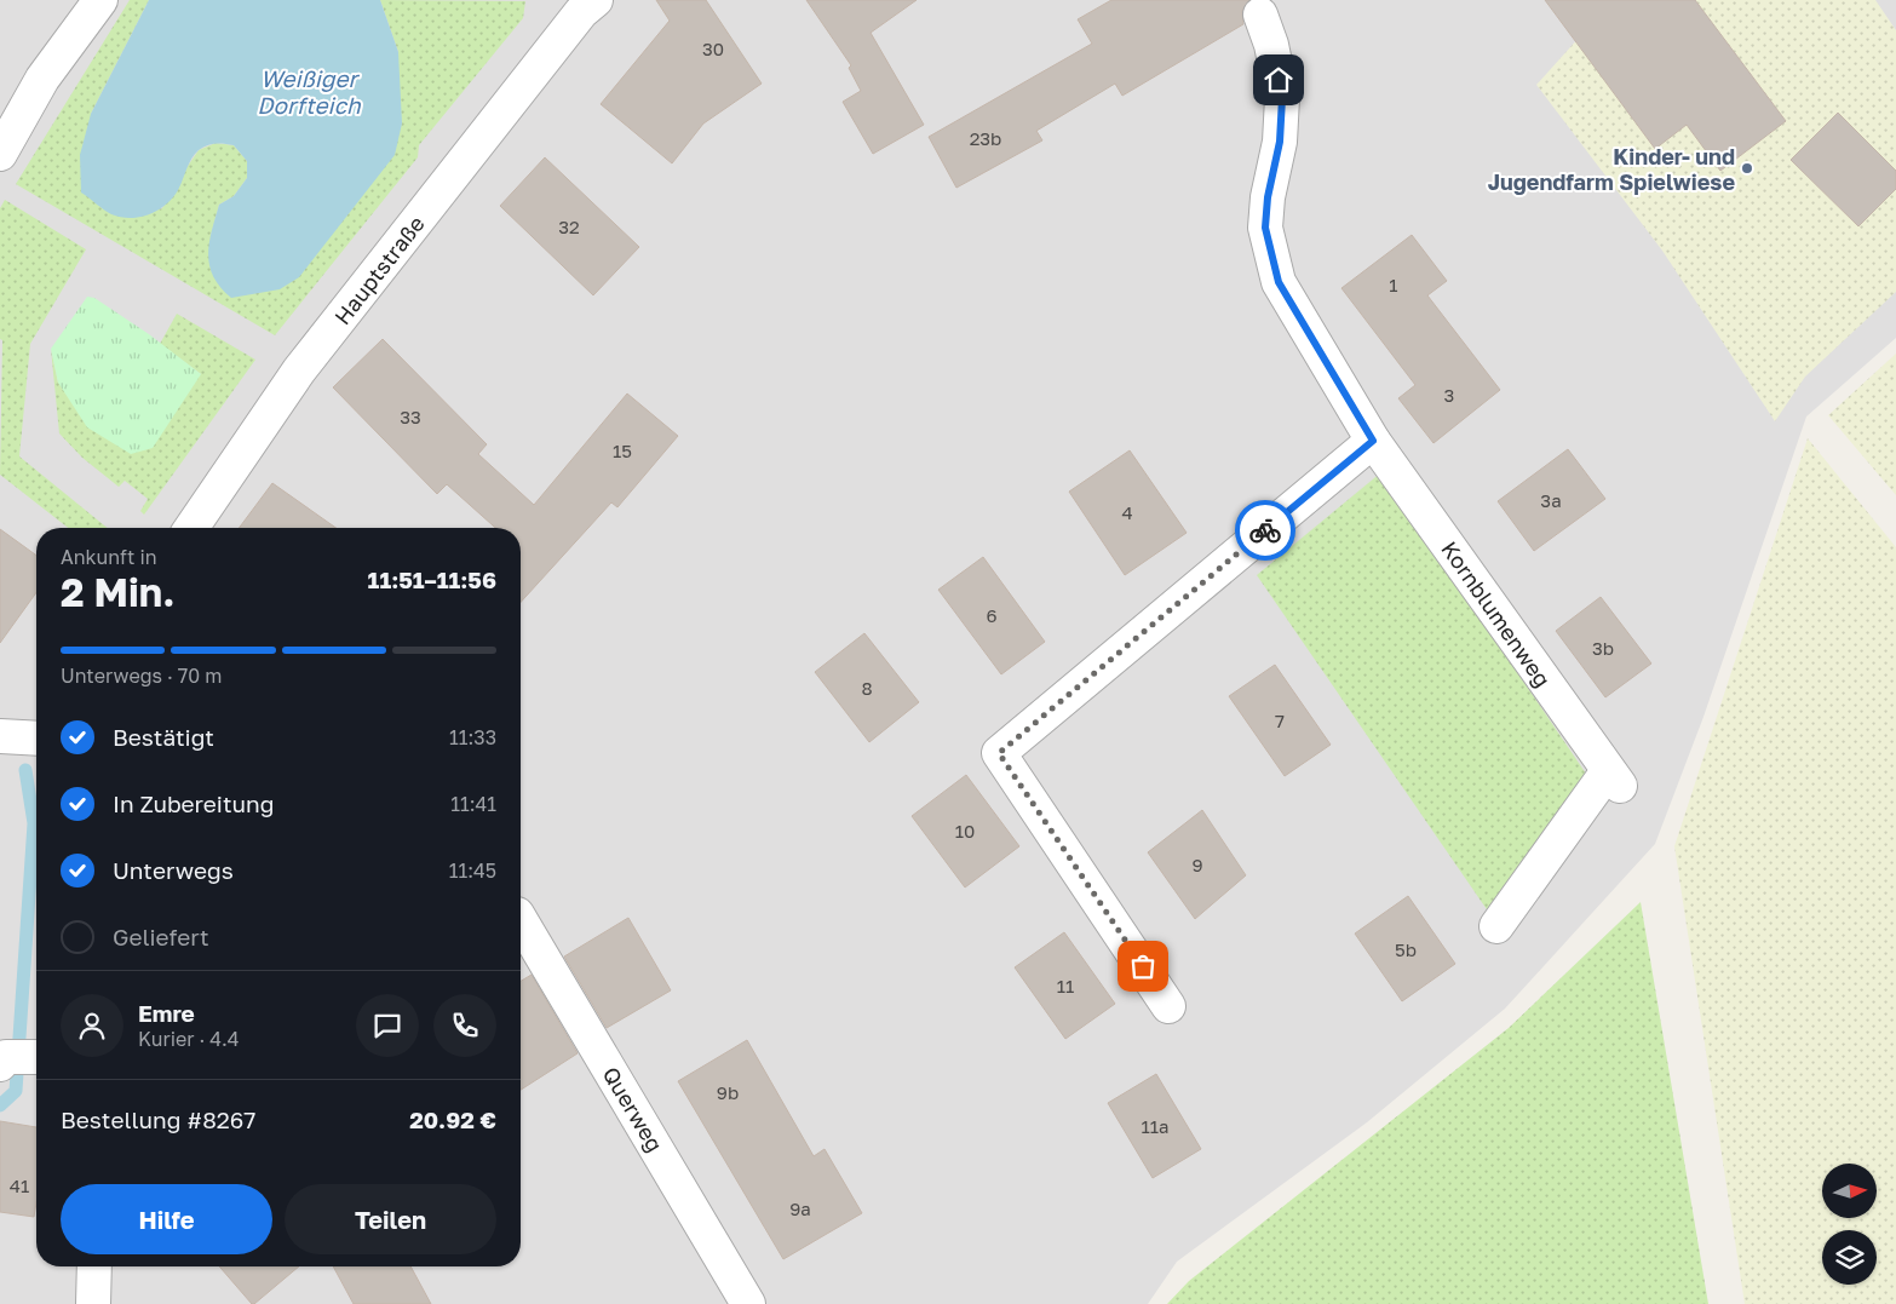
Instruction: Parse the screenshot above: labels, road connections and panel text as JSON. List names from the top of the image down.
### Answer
{
  "streets": {
    "street": ["Hauptstraße", "Kornblumenweg", "Querweg"]
  },
  "water": ["Weißiger Dorfteich"],
  "places": ["Kinder- und Jugendfarm Spielwiese"],
  "house_numbers": [
    "30",
    "23b",
    "32",
    "1",
    "3",
    "33",
    "15",
    "3a",
    "4",
    "6",
    "3b",
    "8",
    "7",
    "10",
    "9",
    "5b",
    "11",
    "9b",
    "11a",
    "41",
    "9a"
  ],
  "north": "right",
  "page": {
    "heading": ["2 Min.", "Ankunft in", "11:51–11:56"],
    "panel": [
      "Emre",
      "Kurier · 4.4",
      "Bestellung #8267",
      "20.92 €"
    ],
    "bar": "Unterwegs · 70 m",
    "list": [
      ["Bestätigt", "11:33"],
      ["In Zubereitung", "11:41"],
      ["Unterwegs", "11:45"],
      "Geliefert"
    ],
    "buttons": ["Hilfe", "Teilen"]
  }
}
